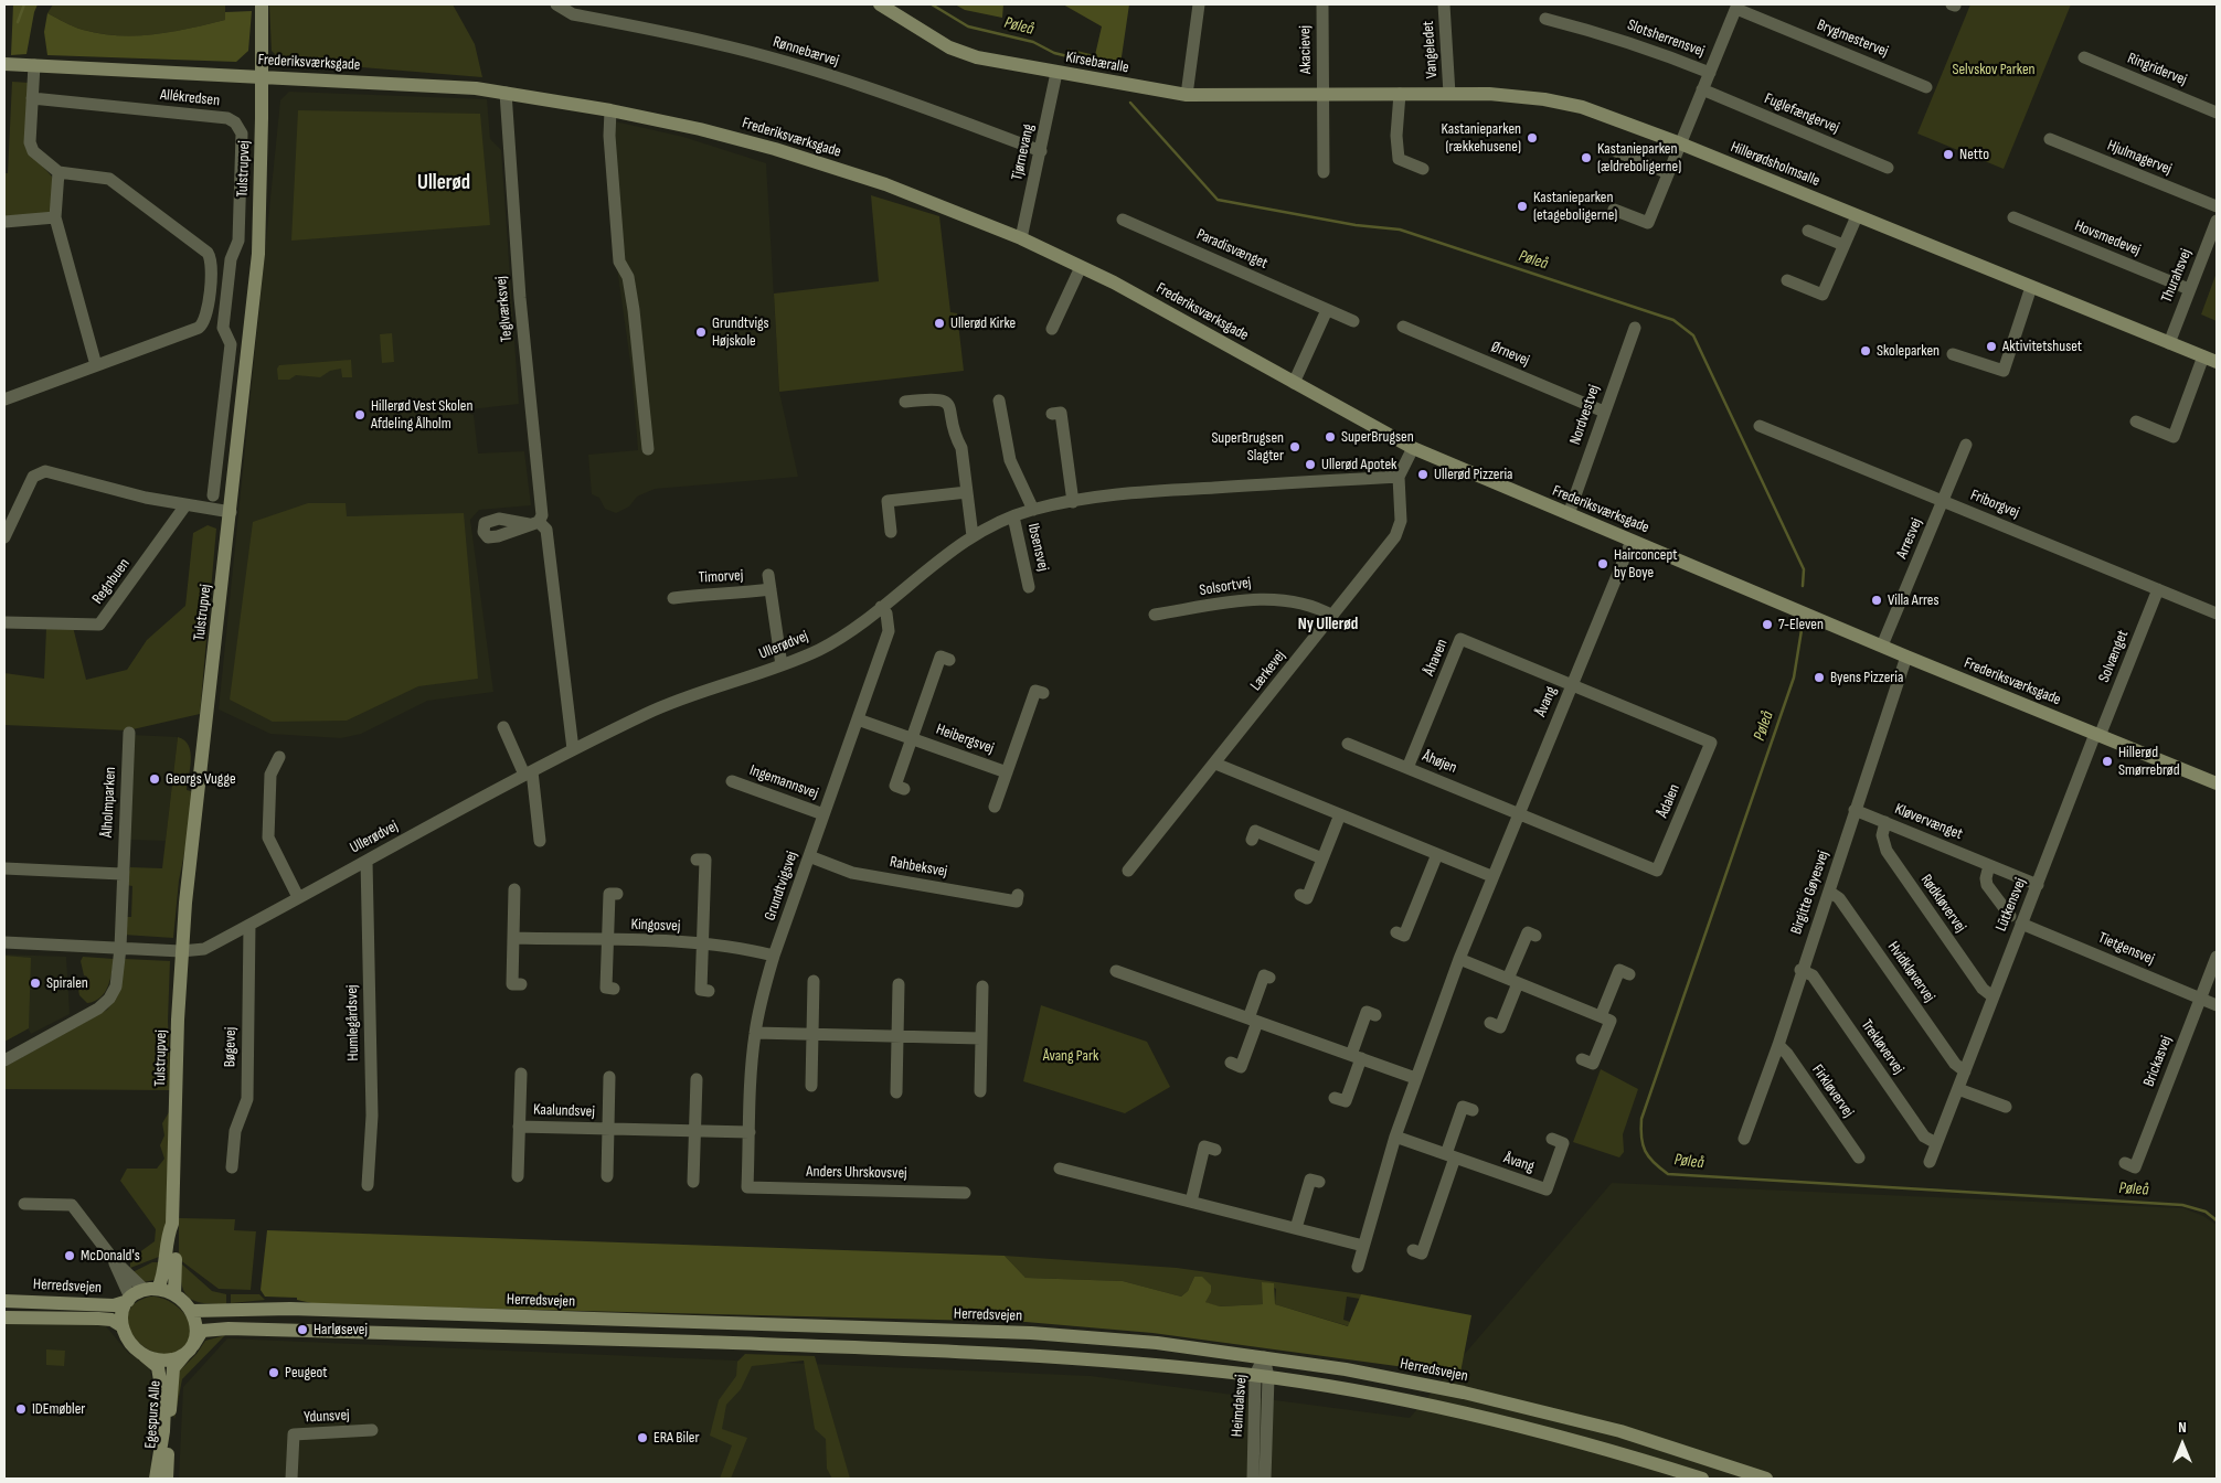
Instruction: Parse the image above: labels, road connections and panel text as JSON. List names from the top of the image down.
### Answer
{
  "streets": {
    "street": [
      "Slotsherrensvej",
      "Brygmestervej",
      "Akacievej",
      "Vangeledet",
      "Rønnebærvej",
      "Frederiksværksgade",
      "Kirsebæralle",
      "Ringridervej",
      "Allékredsen",
      "Fuglefængervej",
      "Tjørnevang",
      "Hjulmagervej",
      "Hillerødsholmsalle",
      "Tulstrupvej",
      "Hovsmedevej",
      "Paradisvænget",
      "Thurahsvej",
      "Teglværksvej",
      "Ørnevej",
      "Nordvestvej",
      "Friborgvej",
      "Arresvej",
      "Ibsensvej",
      "Timorvej",
      "Regnbuen",
      "Solsortvej",
      "Ullerødvej",
      "Solvænget",
      "Åhaven",
      "Lærkevej",
      "Åvang",
      "Heibergsvej",
      "Åhøjen",
      "Ingemannsvej",
      "Ådalen",
      "Ålholmparken",
      "Kløvervænget",
      "Rahbeksvej",
      "Grundtvigsvej",
      "Birgitte Gøyesvej",
      "Rødkløvervej",
      "Lütkensvej",
      "Kingosvej",
      "Tietgensvej",
      "Hvidkløvervej",
      "Humlegårdsvej",
      "Bøgevej",
      "Trekløvervej",
      "Brickasvej",
      "Firkløvervej",
      "Kaalundsvej",
      "Anders Uhrskovsvej",
      "Herredsvejen",
      "Heimdalsvej",
      "Egespurs Alle",
      "Ydunsvej"
    ]
  },
  "crossings": [
    ["Akacievej", "Kirsebæralle"],
    ["Vangeledet", "Kirsebæralle"],
    ["Rønnebærvej", "Tjørnevang"],
    ["Frederiksværksgade", "Tjørnevang"],
    ["Frederiksværksgade", "Tulstrupvej"],
    ["Frederiksværksgade", "Teglværksvej"],
    ["Frederiksværksgade", "Nordvestvej"],
    ["Frederiksværksgade", "Arresvej"],
    ["Frederiksværksgade", "Solvænget"],
    ["Frederiksværksgade", "Lærkevej"],
    ["Frederiksværksgade", "Åvang"],
    ["Frederiksværksgade", "Birgitte Gøyesvej"],
    ["Frederiksværksgade", "Lütkensvej"],
    ["Kirsebæralle", "Tjørnevang"],
    ["Kirsebæralle", "Hillerødsholmsalle"],
    ["Hillerødsholmsalle", "Thurahsvej"],
    ["Tulstrupvej", "Ullerødvej"],
    ["Tulstrupvej", "Herredsvejen"],
    ["Tulstrupvej", "Egespurs Alle"],
    ["Hovsmedevej", "Thurahsvej"],
    ["Teglværksvej", "Ullerødvej"],
    ["Ørnevej", "Nordvestvej"],
    ["Friborgvej", "Arresvej"],
    ["Friborgvej", "Solvænget"],
    ["Ibsensvej", "Ullerødvej"],
    ["Solsortvej", "Lærkevej"],
    ["Ullerødvej", "Lærkevej"],
    ["Ullerødvej", "Grundtvigsvej"],
    ["Ullerødvej", "Humlegårdsvej"],
    ["Ullerødvej", "Bøgevej"],
    ["Solvænget", "Lütkensvej"],
    ["Åhaven", "Åvang"],
    ["Åhaven", "Åhøjen"],
    ["Åhaven", "Ådalen"],
    ["Åvang", "Åhøjen"],
    ["Åvang", "Ådalen"],
    ["Heibergsvej", "Grundtvigsvej"],
    ["Åhøjen", "Ådalen"],
    ["Ingemannsvej", "Grundtvigsvej"],
    ["Kløvervænget", "Birgitte Gøyesvej"],
    ["Kløvervænget", "Rødkløvervej"],
    ["Kløvervænget", "Lütkensvej"],
    ["Rahbeksvej", "Grundtvigsvej"],
    ["Grundtvigsvej", "Kingosvej"],
    ["Grundtvigsvej", "Kaalundsvej"],
    ["Grundtvigsvej", "Anders Uhrskovsvej"],
    ["Birgitte Gøyesvej", "Hvidkløvervej"],
    ["Birgitte Gøyesvej", "Trekløvervej"],
    ["Birgitte Gøyesvej", "Firkløvervej"],
    ["Rødkløvervej", "Lütkensvej"],
    ["Lütkensvej", "Tietgensvej"],
    ["Lütkensvej", "Hvidkløvervej"],
    ["Lütkensvej", "Trekløvervej"],
    ["Tietgensvej", "Brickasvej"],
    ["Herredsvejen", "Heimdalsvej"],
    ["Herredsvejen", "Egespurs Alle"]
  ],
  "districts": ["Ullerød", "Ny Ullerød"],
  "water": ["Pøleå"],
  "parks": ["Selvskov Parken", "Åvang Park"],
  "places": [
    "Kastanieparken (rækkehusene)",
    "Netto",
    "Kastanieparken (ældreboligerne)",
    "Kastanieparken (etageboligerne)",
    "Ullerød Kirke",
    "Grundtvigs Højskole",
    "Aktivitetshuset",
    "Skoleparken",
    "Hillerød Vest Skolen Afdeling Ålholm",
    "SuperBrugsen",
    "SuperBrugsen Slagter",
    "Ullerød Apotek",
    "Ullerød Pizzeria",
    "Hairconcept by Boye",
    "Villa Arres",
    "7-Eleven",
    "Byens Pizzeria",
    "Hillerød Smørrebrød",
    "Georgs Vugge",
    "Spiralen",
    "McDonald's",
    "Harløsevej",
    "Peugeot",
    "IDEmøbler",
    "ERA Biler"
  ],
  "north": "top"
}
